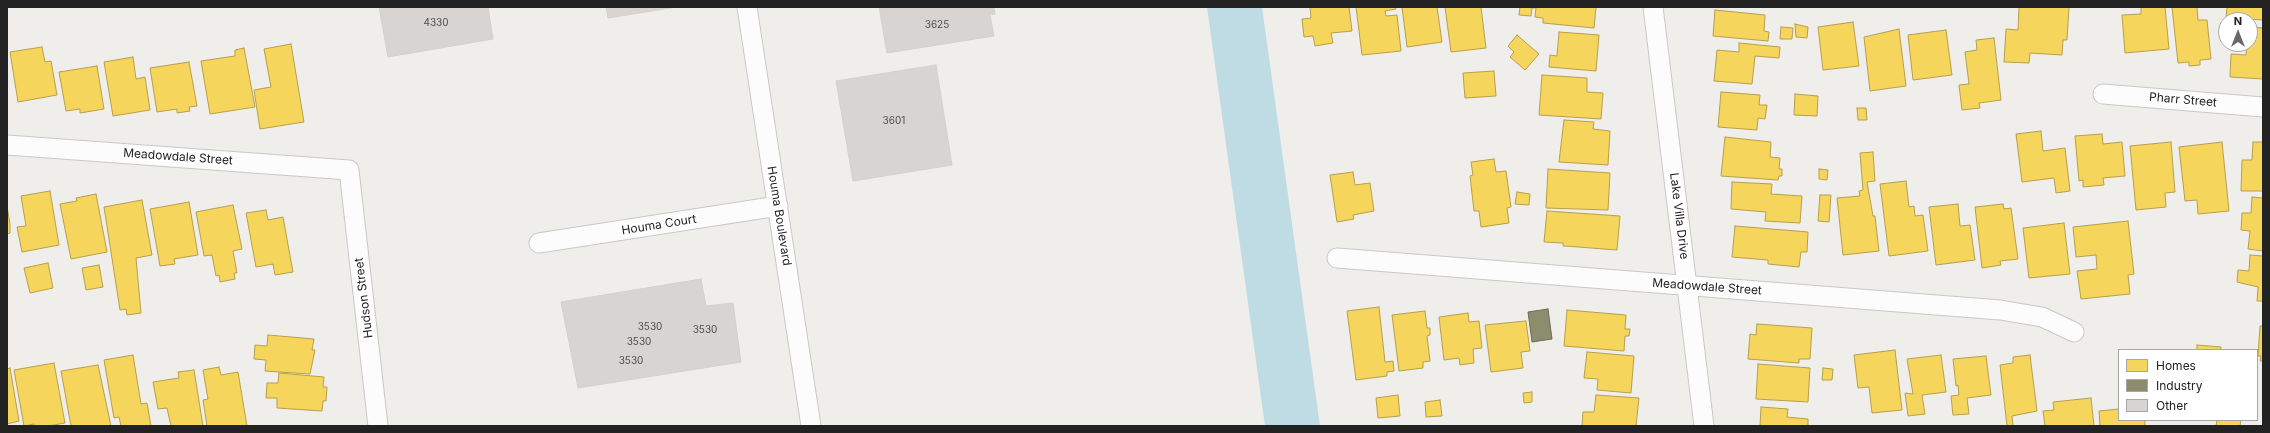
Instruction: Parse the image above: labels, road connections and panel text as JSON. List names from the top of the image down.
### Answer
{
  "streets": {
    "street": [
      "Pharr Street",
      "Meadowdale Street",
      "Houma Boulevard",
      "Lake Villa Drive",
      "Houma Court",
      "Hudson Street"
    ]
  },
  "crossings": [
    ["Meadowdale Street", "Lake Villa Drive"],
    ["Meadowdale Street", "Hudson Street"],
    ["Houma Boulevard", "Houma Court"]
  ],
  "house_numbers": [
    "4330",
    "3625",
    "3601",
    "3530",
    "3530",
    "3530",
    "3530"
  ],
  "legend": ["Homes", "Industry", "Other"],
  "north": "top"
}
